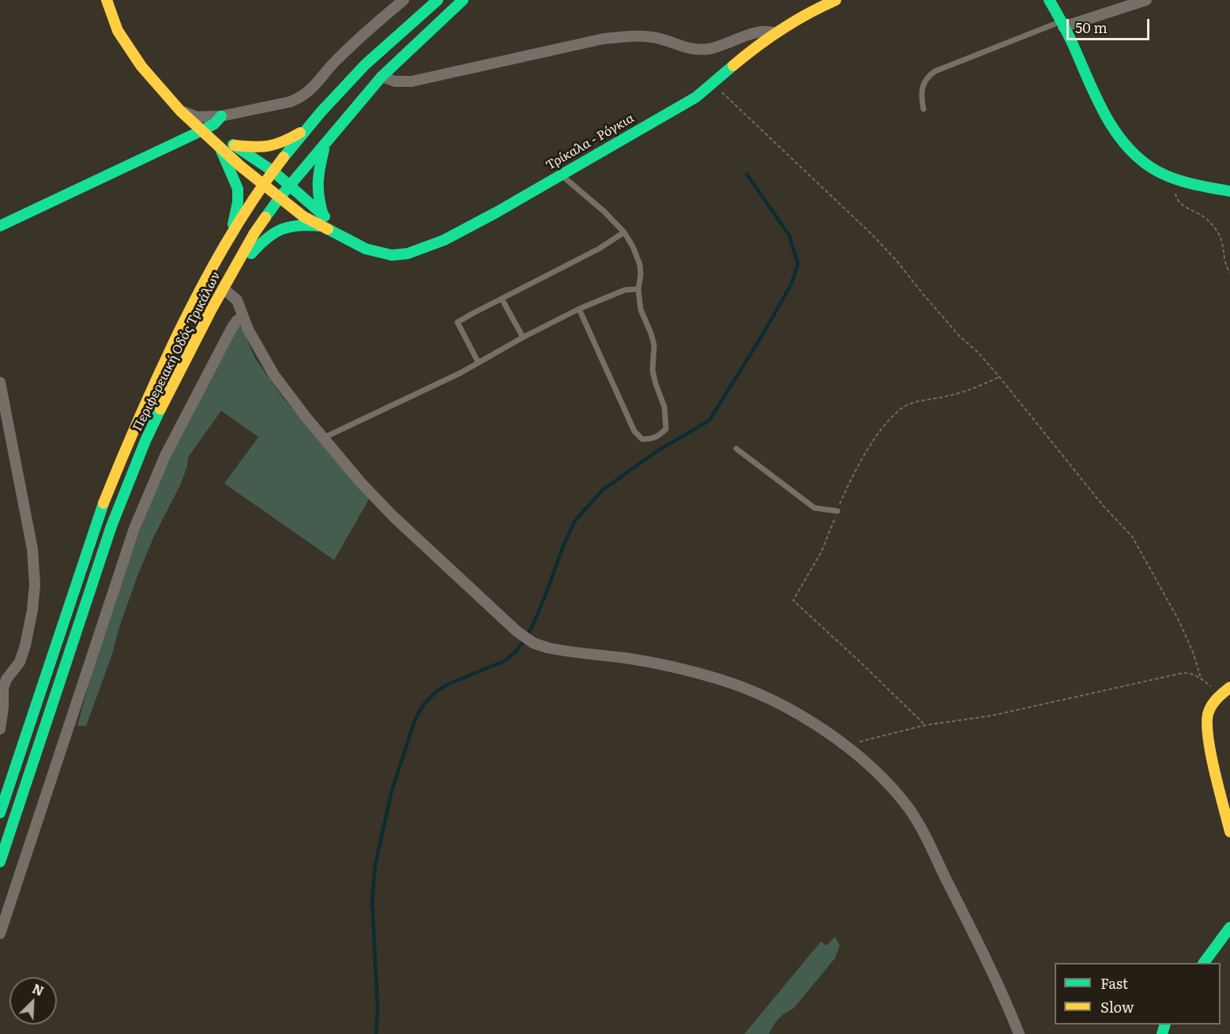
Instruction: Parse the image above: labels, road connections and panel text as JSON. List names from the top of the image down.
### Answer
{
  "streets": {
    "main road": ["Τρίκαλα - Ρόγκια", "Περιφερειακή Οδός Τρικάλων"]
  },
  "crossings": [
    ["Τρίκαλα - Ρόγκια", "Περιφερειακή Οδός Τρικάλων"]
  ],
  "legend": ["Fast", "Slow"],
  "scale_bar": "50 m",
  "north": "top right"
}
